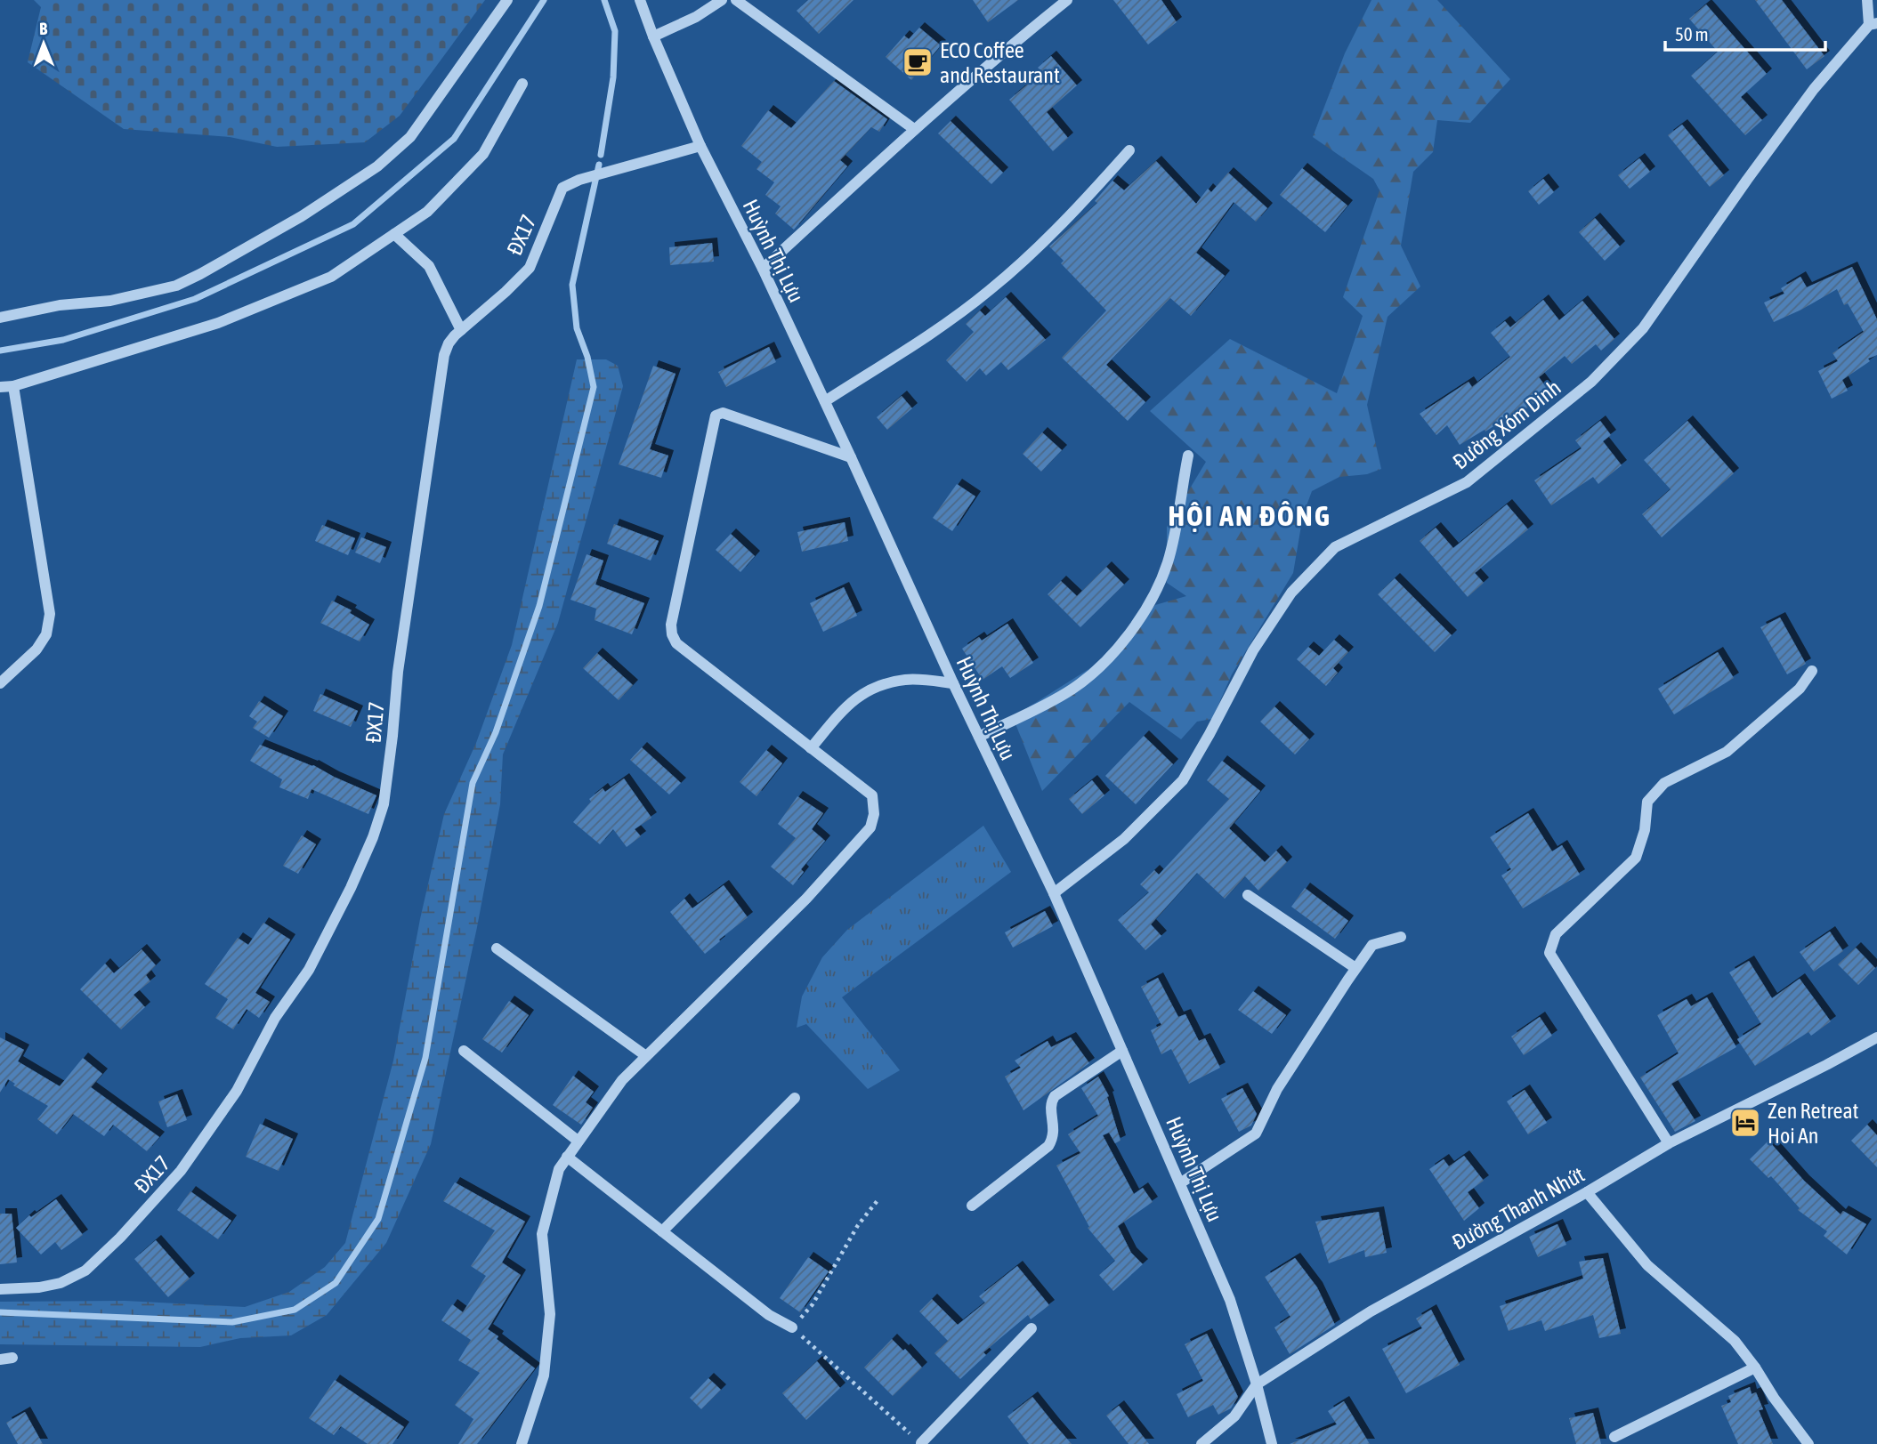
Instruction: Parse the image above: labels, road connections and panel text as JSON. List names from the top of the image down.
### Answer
{
  "streets": {
    "street": [
      "ĐX17",
      "Huỳnh Thị Lựu",
      "Đường Xóm Dinh",
      "Đường Thanh Nhứt"
    ]
  },
  "crossings": [
    ["ĐX17", "Huỳnh Thị Lựu"],
    ["Huỳnh Thị Lựu", "Đường Xóm Dinh"],
    ["Huỳnh Thị Lựu", "Đường Thanh Nhứt"]
  ],
  "districts": ["HỘI AN ĐÔNG"],
  "places": {
    "cafe": ["ECO Coffee and Restaurant"],
    "hotel": ["Zen Retreat Hoi An"]
  },
  "scale_bar": "50 m",
  "north": "top"
}
